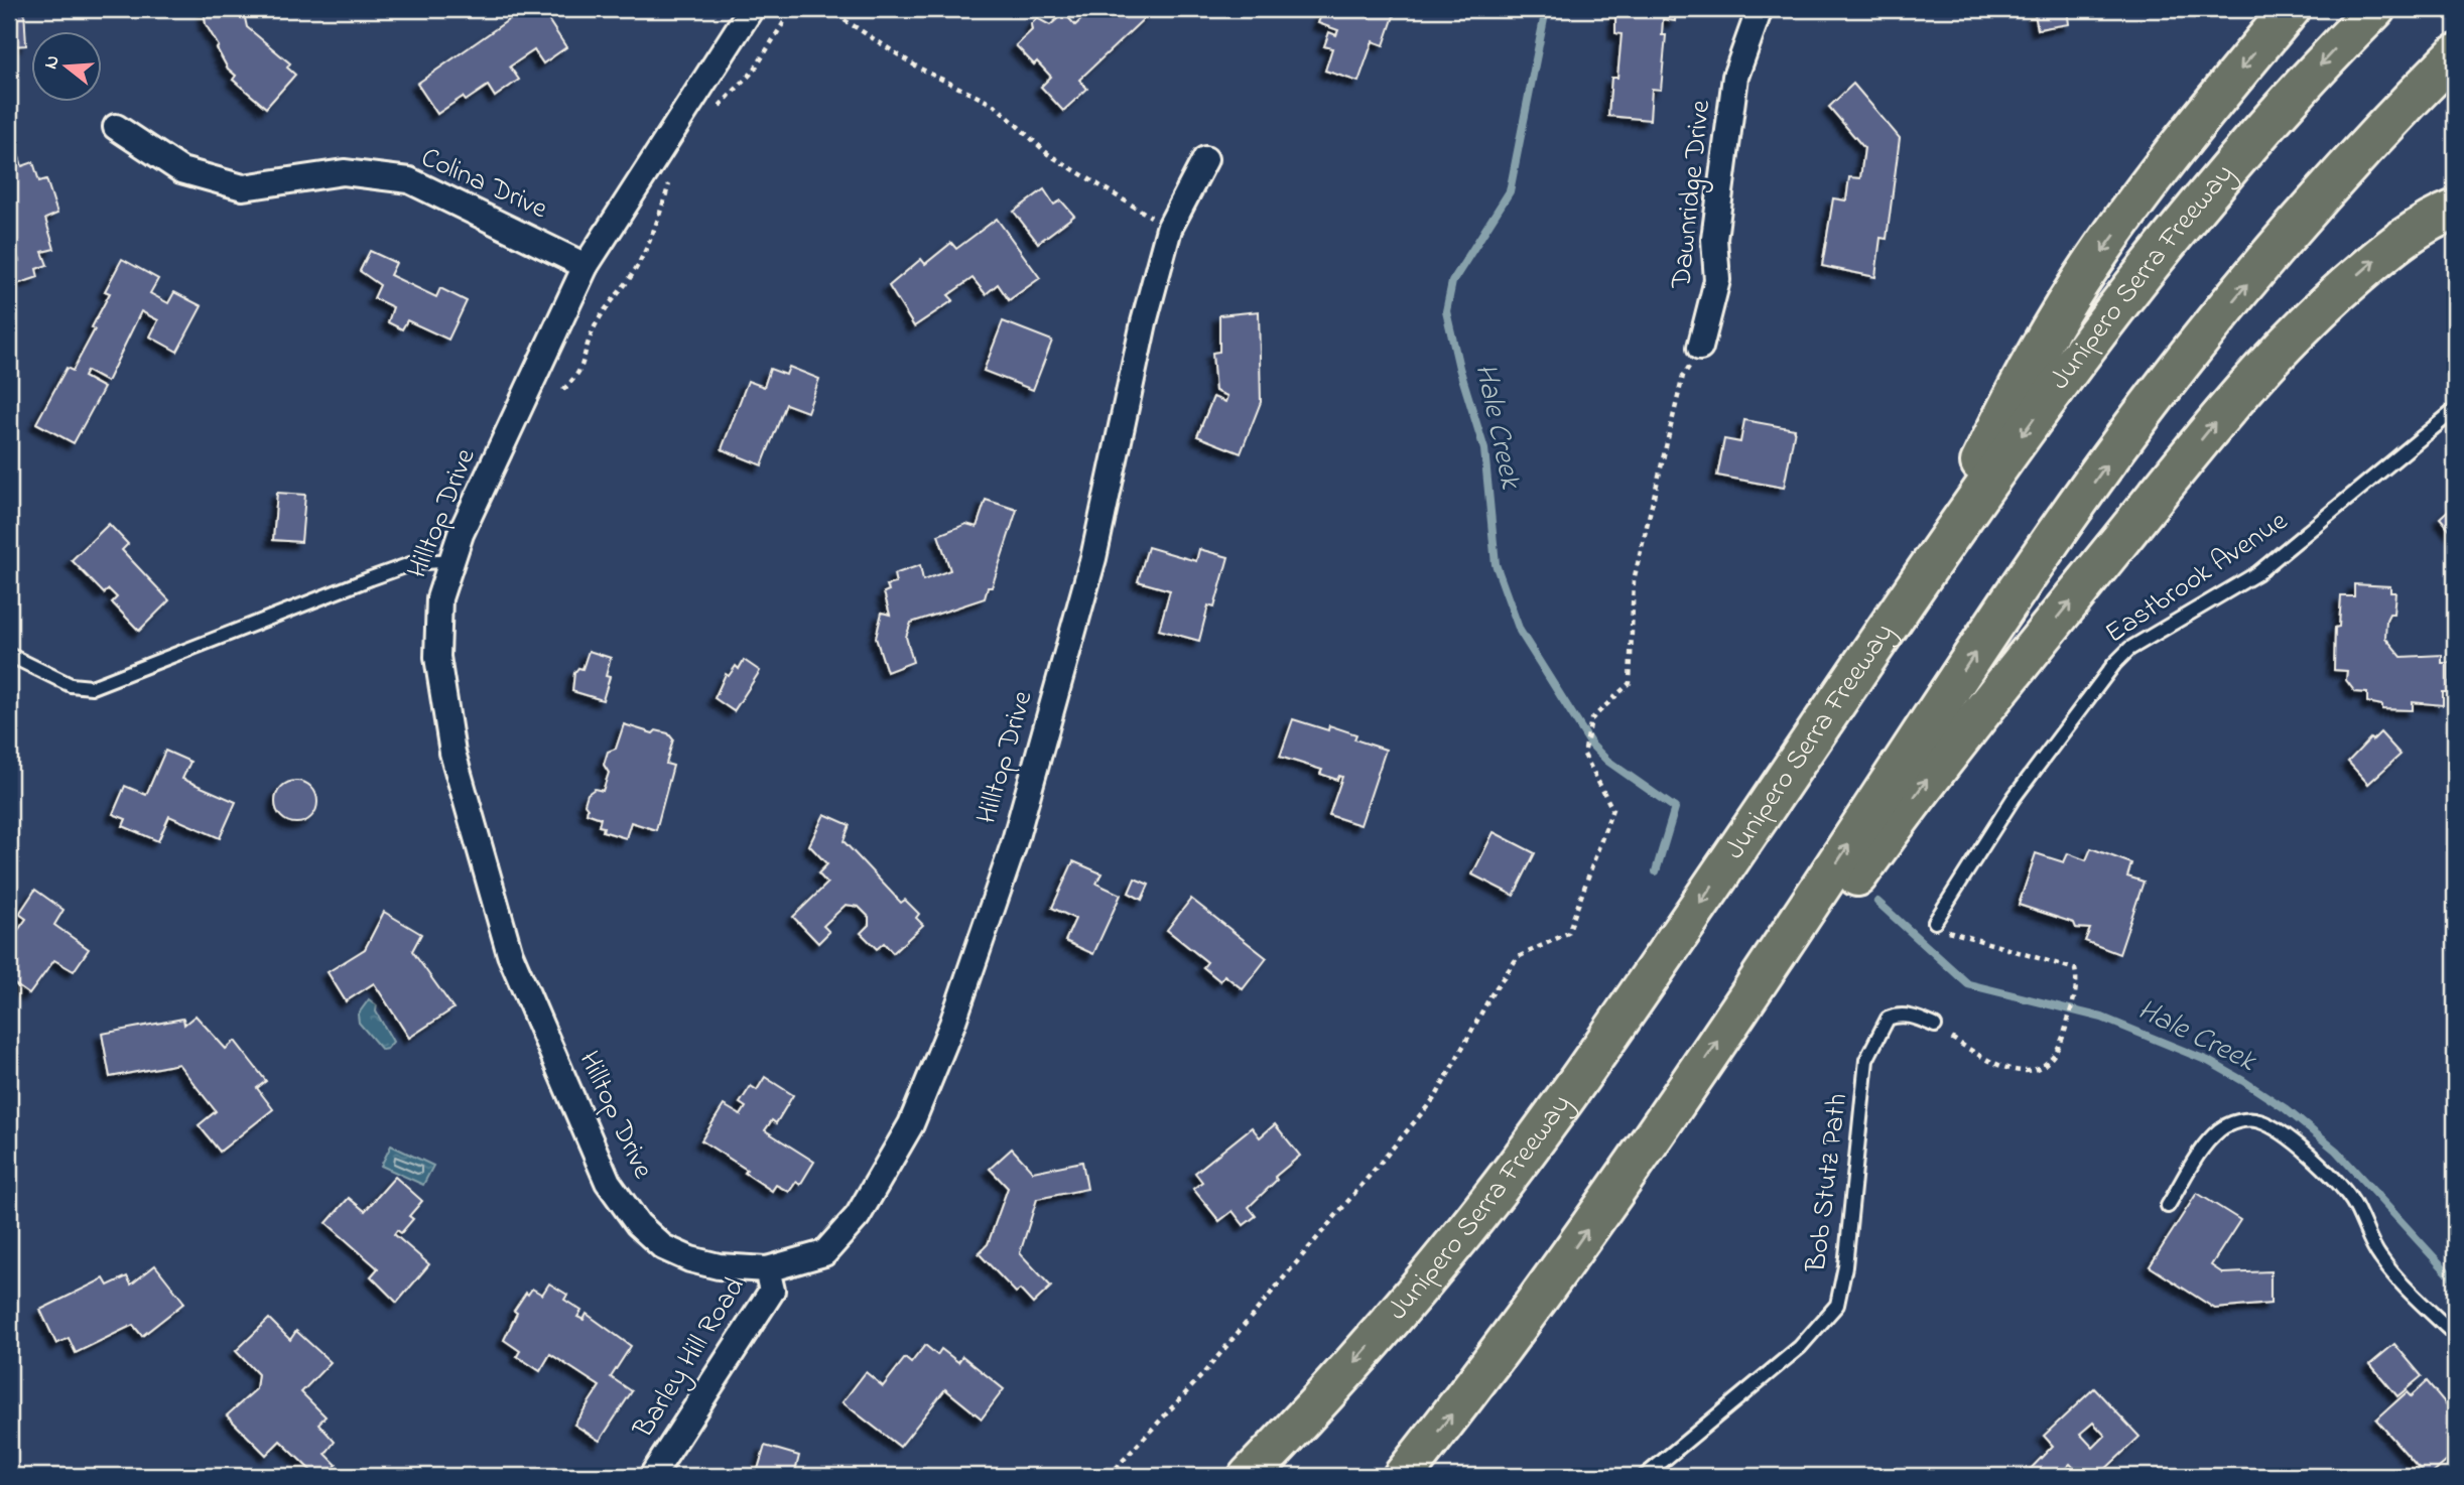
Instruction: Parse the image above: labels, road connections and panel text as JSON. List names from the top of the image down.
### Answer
{
  "streets": {
    "highway": ["Junipero Serra Freeway"],
    "street": [
      "Colina Drive",
      "Dawnridge Drive",
      "Hilltop Drive",
      "Barley Hill Road"
    ],
    "lane": ["Eastbrook Avenue", "Bob Stutz Path"]
  },
  "crossings": [
    ["Colina Drive", "Hilltop Drive"],
    ["Hilltop Drive", "Barley Hill Road"]
  ],
  "water": ["Hale Creek"],
  "north": "left"
}
